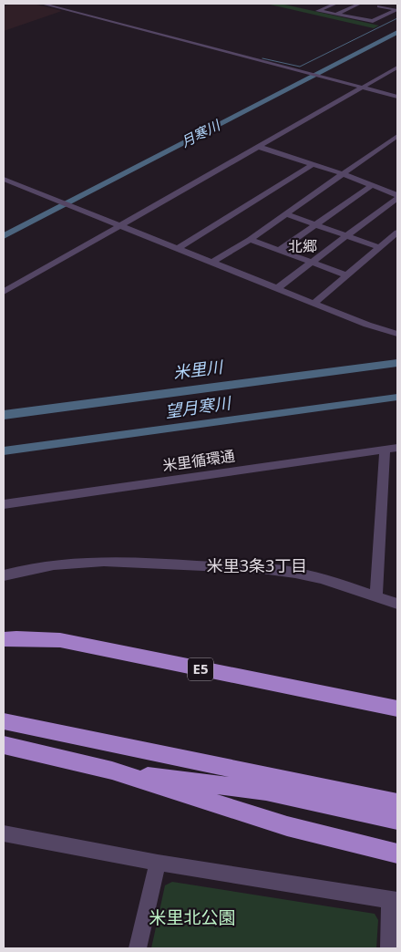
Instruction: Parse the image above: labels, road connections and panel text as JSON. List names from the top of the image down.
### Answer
{
  "streets": {
    "highway": ["E5"],
    "street": ["米里循環通"]
  },
  "districts": ["北郷", "米里3条3丁目"],
  "water": ["月寒川", "米里川", "望月寒川"],
  "parks": ["米里北公園"]
}
